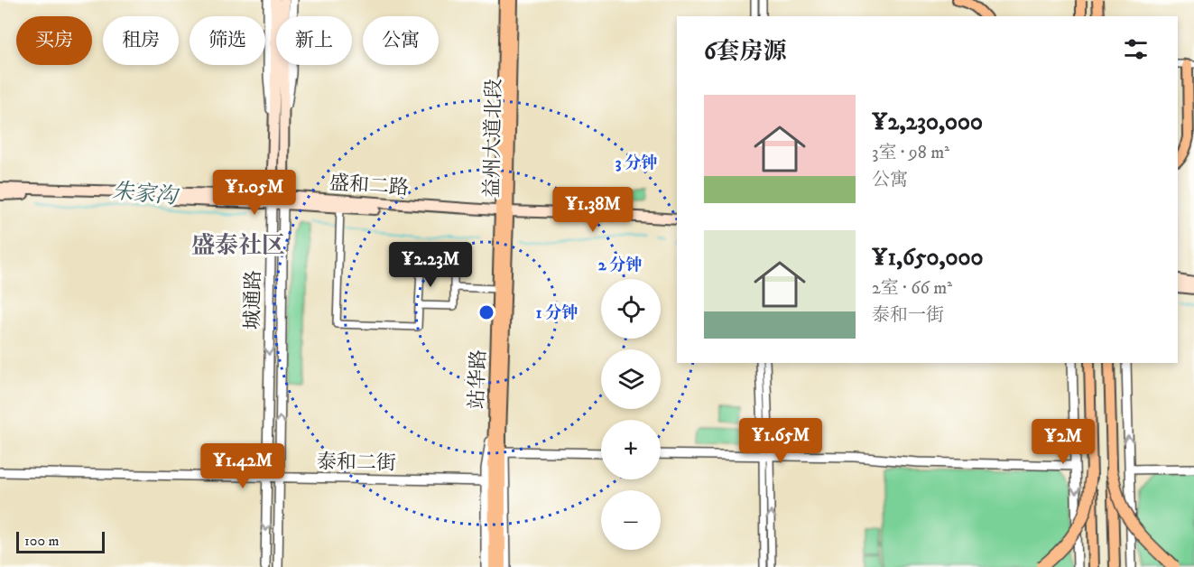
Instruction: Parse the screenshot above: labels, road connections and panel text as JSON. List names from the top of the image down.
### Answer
{
  "streets": {
    "main road": [
      "益州大道北段",
      "盛和二路",
      "城通路",
      "站华路"
    ],
    "street": ["泰和二街"]
  },
  "crossings": [
    ["益州大道北段", "盛和二路"],
    ["益州大道北段", "站华路"],
    ["盛和二路", "城通路"],
    ["盛和二路", "站华路"],
    ["城通路", "泰和二街"],
    ["站华路", "泰和二街"]
  ],
  "districts": ["盛泰社区"],
  "water": ["朱家沟"],
  "scale_bar": "100 m",
  "page": {
    "chip": [
      "买房",
      "租房",
      "筛选",
      "新上",
      "公寓"
    ],
    "heading": "6套房源",
    "list": [
      {
        "name": "¥2,230,000",
        "note": "3室 · 98 m² · 公寓"
      },
      {
        "name": "¥1,650,000",
        "note": "2室 · 66 m² · 泰和一街"
      }
    ],
    "price": [
      "¥1.05M",
      "¥1.38M",
      "¥2.23M",
      "¥1.65M",
      "¥2M",
      "¥1.42M"
    ],
    "map_buttons": ["+", "−"],
    "scale": "100 m"
  },
  "rings": ["3 分钟", "2 分钟", "1 分钟"]
}
